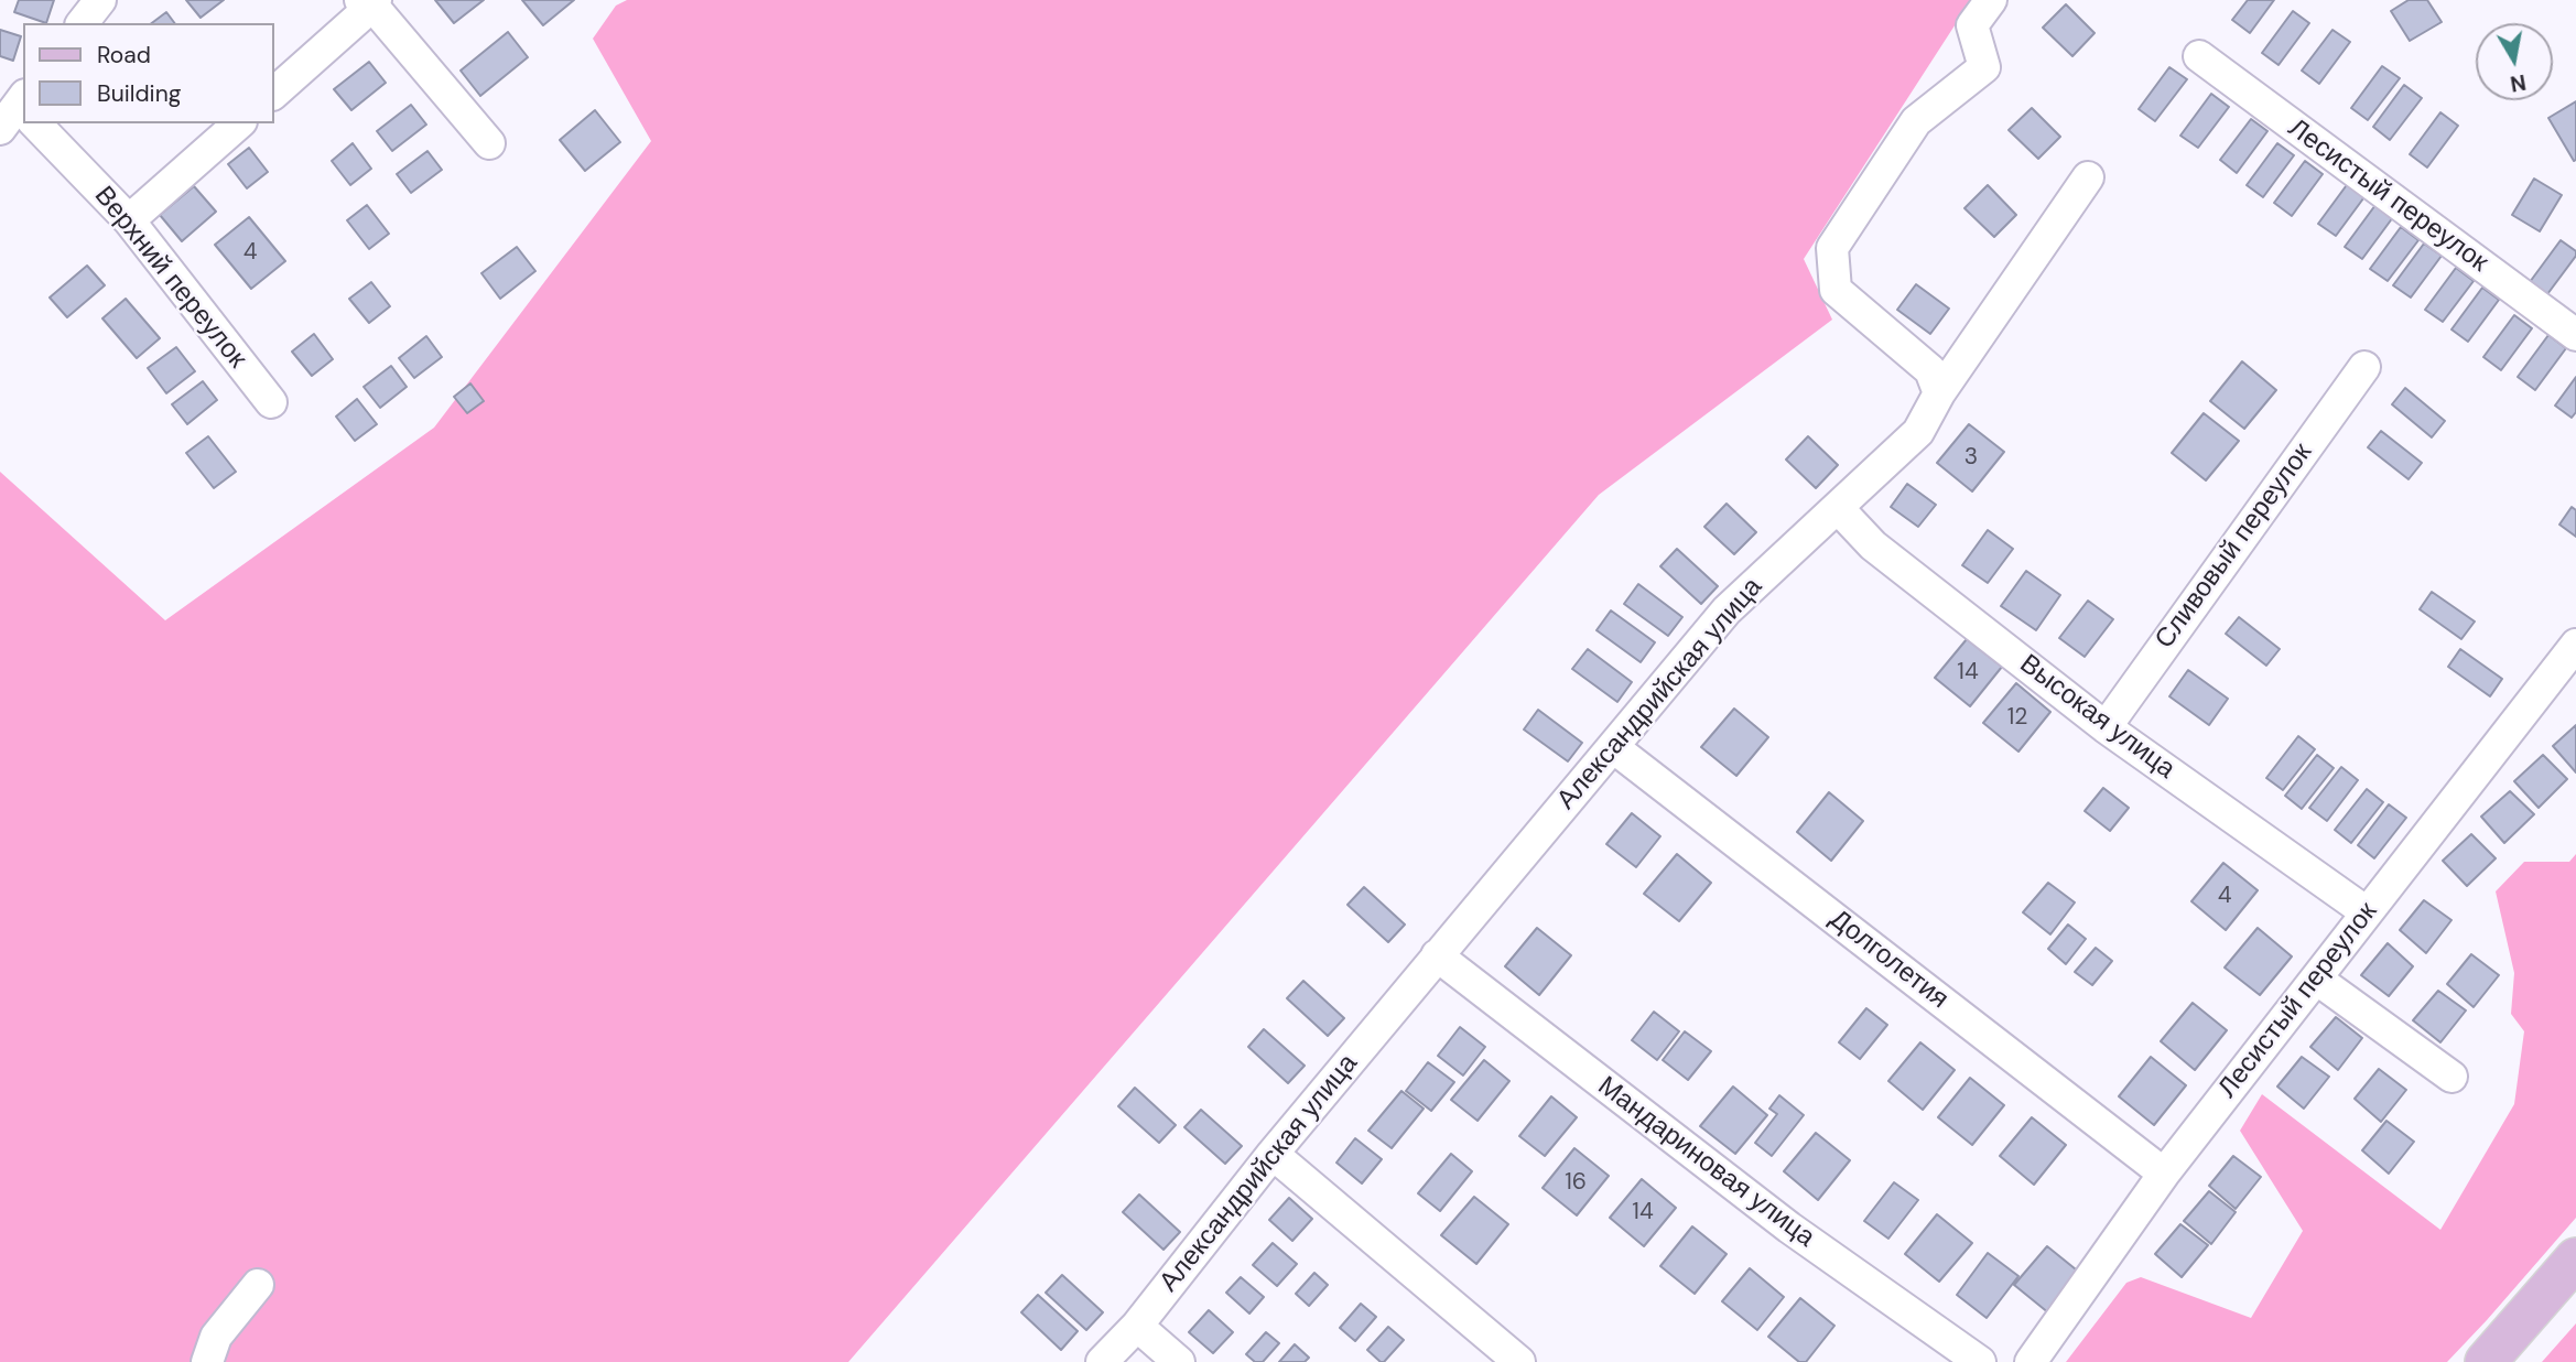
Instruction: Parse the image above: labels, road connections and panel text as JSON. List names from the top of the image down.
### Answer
{
  "streets": {
    "street": [
      "Лесистый переулок",
      "Верхний переулок",
      "Сливовый переулок",
      "Александрийская улица",
      "Высокая улица",
      "Долголетия",
      "Мандариновая улица"
    ]
  },
  "crossings": [
    ["Лесистый переулок", "Высокая улица"],
    ["Лесистый переулок", "Долголетия"],
    ["Сливовый переулок", "Высокая улица"],
    ["Александрийская улица", "Высокая улица"],
    ["Александрийская улица", "Долголетия"],
    ["Александрийская улица", "Мандариновая улица"]
  ],
  "house_numbers": [
    "4",
    "3",
    "14",
    "12",
    "4",
    "16",
    "14"
  ],
  "legend": ["Road", "Building"],
  "north": "bottom"
}
